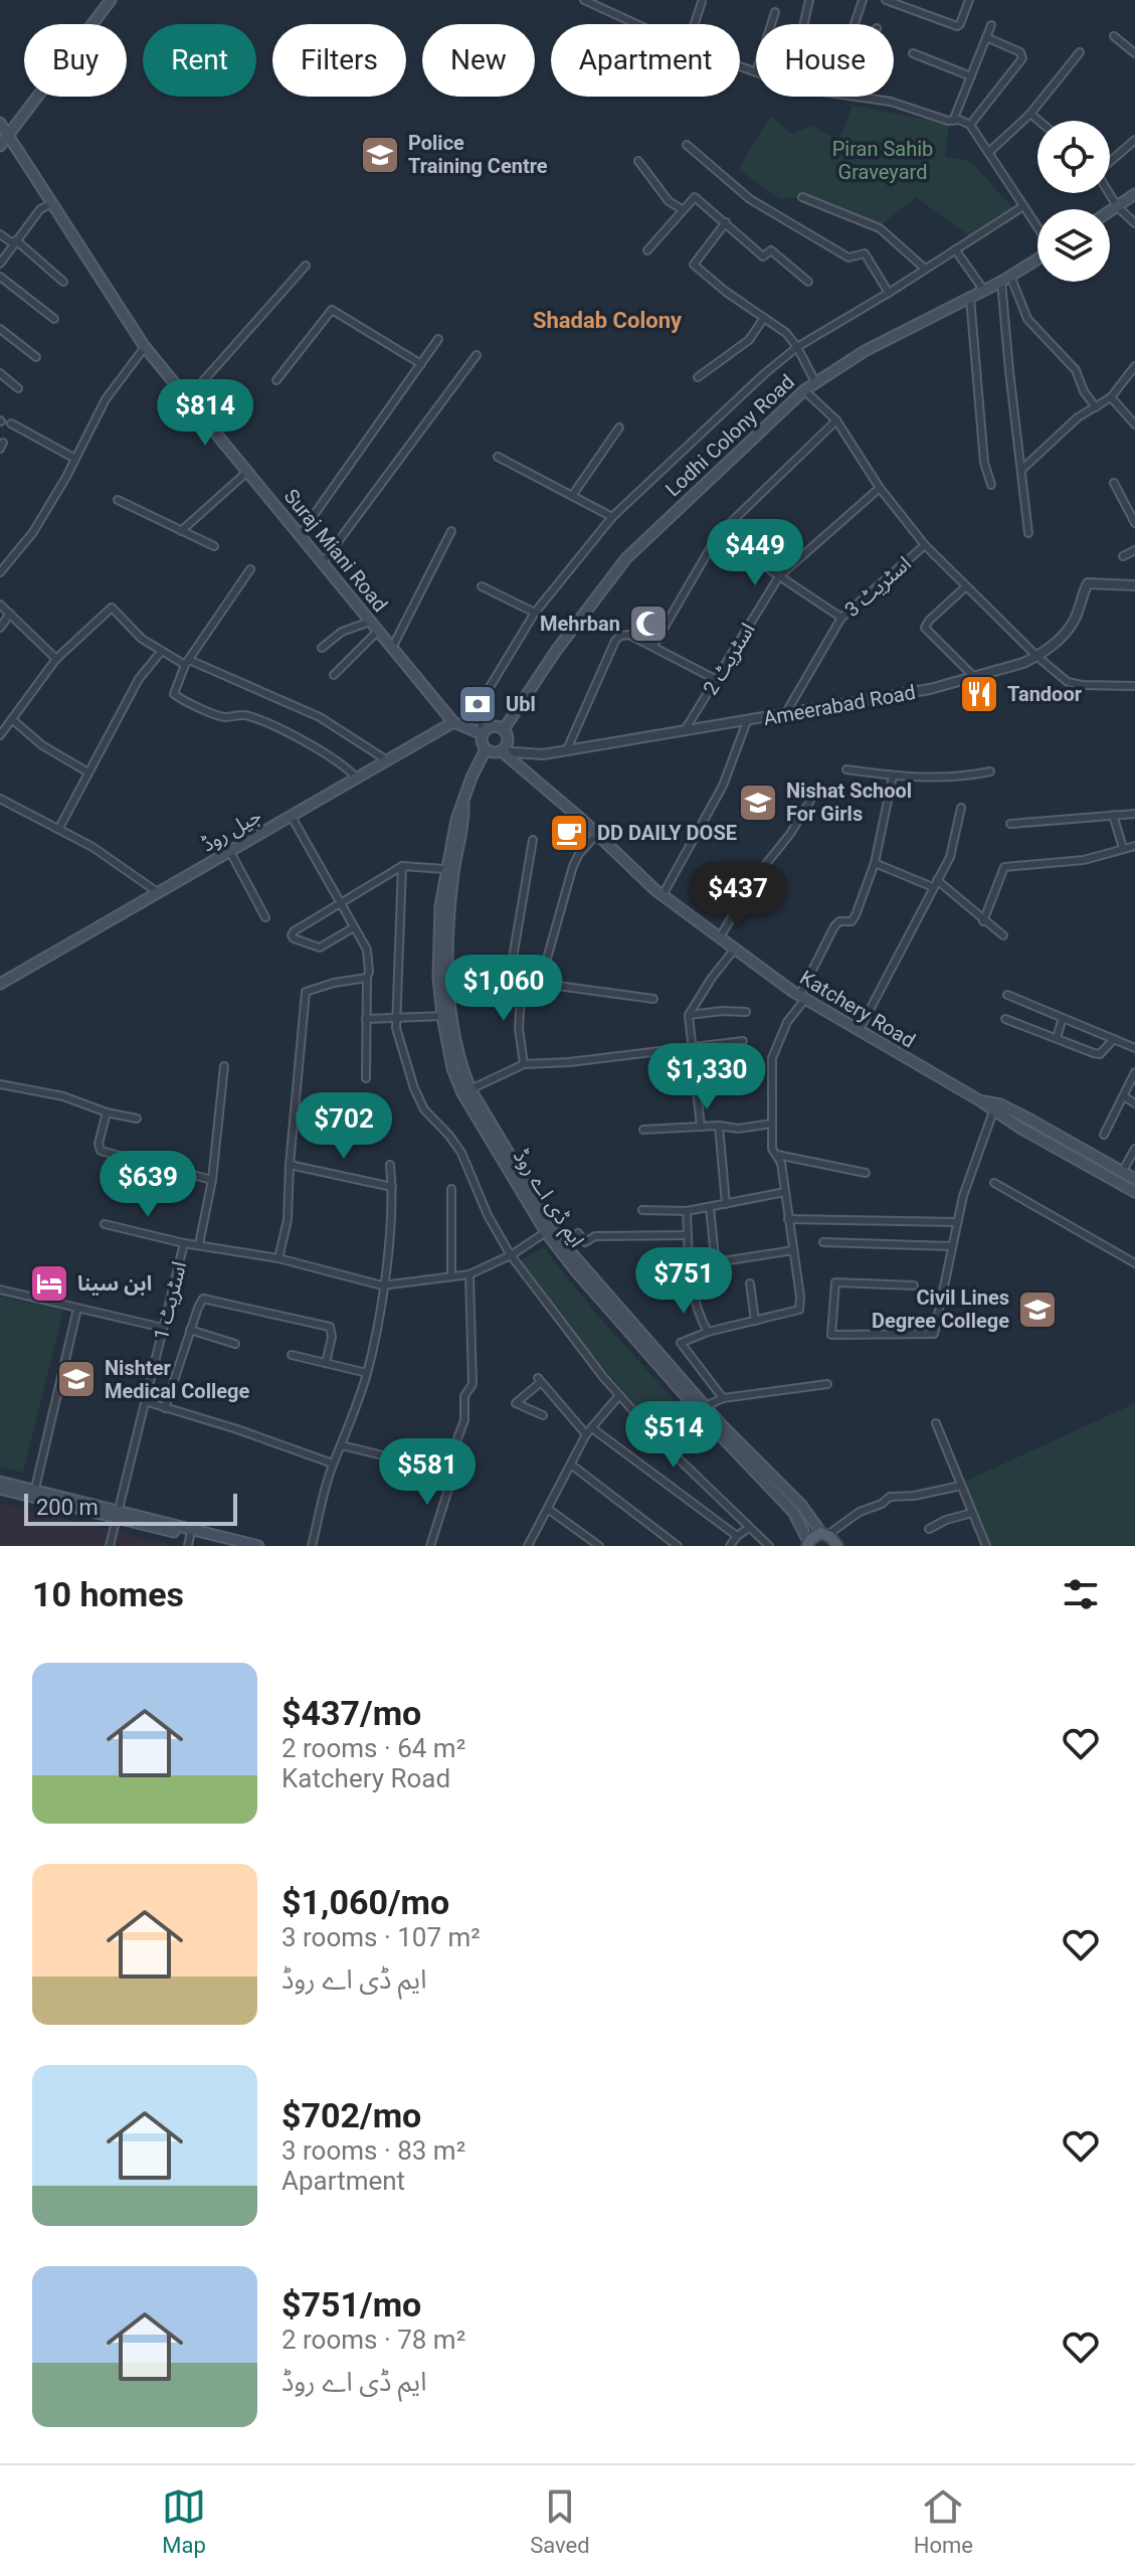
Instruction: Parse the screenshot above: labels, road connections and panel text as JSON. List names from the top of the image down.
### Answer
{
  "streets": {
    "main road": [
      "Lodhi Colony Road",
      "Suraj Miani Road",
      "جیل روڈ",
      "Katchery Road",
      "ایم ڈی اے روڈ"
    ],
    "street": [
      "اسٹریٹ 3",
      "اسٹریٹ 2",
      "Ameerabad Road",
      "اسٹریٹ 1"
    ]
  },
  "crossings": [
    ["Lodhi Colony Road", "Ameerabad Road"],
    ["Lodhi Colony Road", "Katchery Road"],
    ["Lodhi Colony Road", "ایم ڈی اے روڈ"],
    ["Suraj Miani Road", "جیل روڈ"],
    ["اسٹریٹ 3", "Ameerabad Road"],
    ["اسٹریٹ 2", "Ameerabad Road"],
    ["Ameerabad Road", "Katchery Road"],
    ["Ameerabad Road", "ایم ڈی اے روڈ"],
    ["Katchery Road", "ایم ڈی اے روڈ"]
  ],
  "districts": ["Shadab Colony"],
  "parks": ["Piran Sahib Graveyard"],
  "places": {
    "school or university": [
      "Police Training Centre",
      "Nishat School For Girls",
      "Civil Lines Degree College",
      "Nishter Medical College"
    ],
    "mosque": ["Mehrban"],
    "restaurant": ["Tandoor"],
    "bank": ["Ubl"],
    "cafe": ["DD DAILY DOSE"],
    "hotel": ["ابن سینا"]
  },
  "scale_bar": "200 m",
  "page": {
    "chip": [
      "Buy",
      "Rent",
      "Filters",
      "New",
      "Apartment",
      "House"
    ],
    "price": [
      "$814",
      "$449",
      "$437",
      "$1,060",
      "$1,330",
      "$702",
      "$639",
      "$751",
      "$514",
      "$581"
    ],
    "scale": "200 m",
    "heading": "10 homes",
    "list": [
      {
        "name": "$437/mo",
        "note": "2 rooms · 64 m² · Katchery Road"
      },
      {
        "name": "$1,060/mo",
        "note": "3 rooms · 107 m² · ایم ڈی اے روڈ"
      },
      {
        "name": "$702/mo",
        "note": "3 rooms · 83 m² · Apartment"
      },
      {
        "name": "$751/mo",
        "note": "2 rooms · 78 m² · ایم ڈی اے روڈ"
      }
    ],
    "tabs": ["Map", "Saved", "Home"]
  }
}
